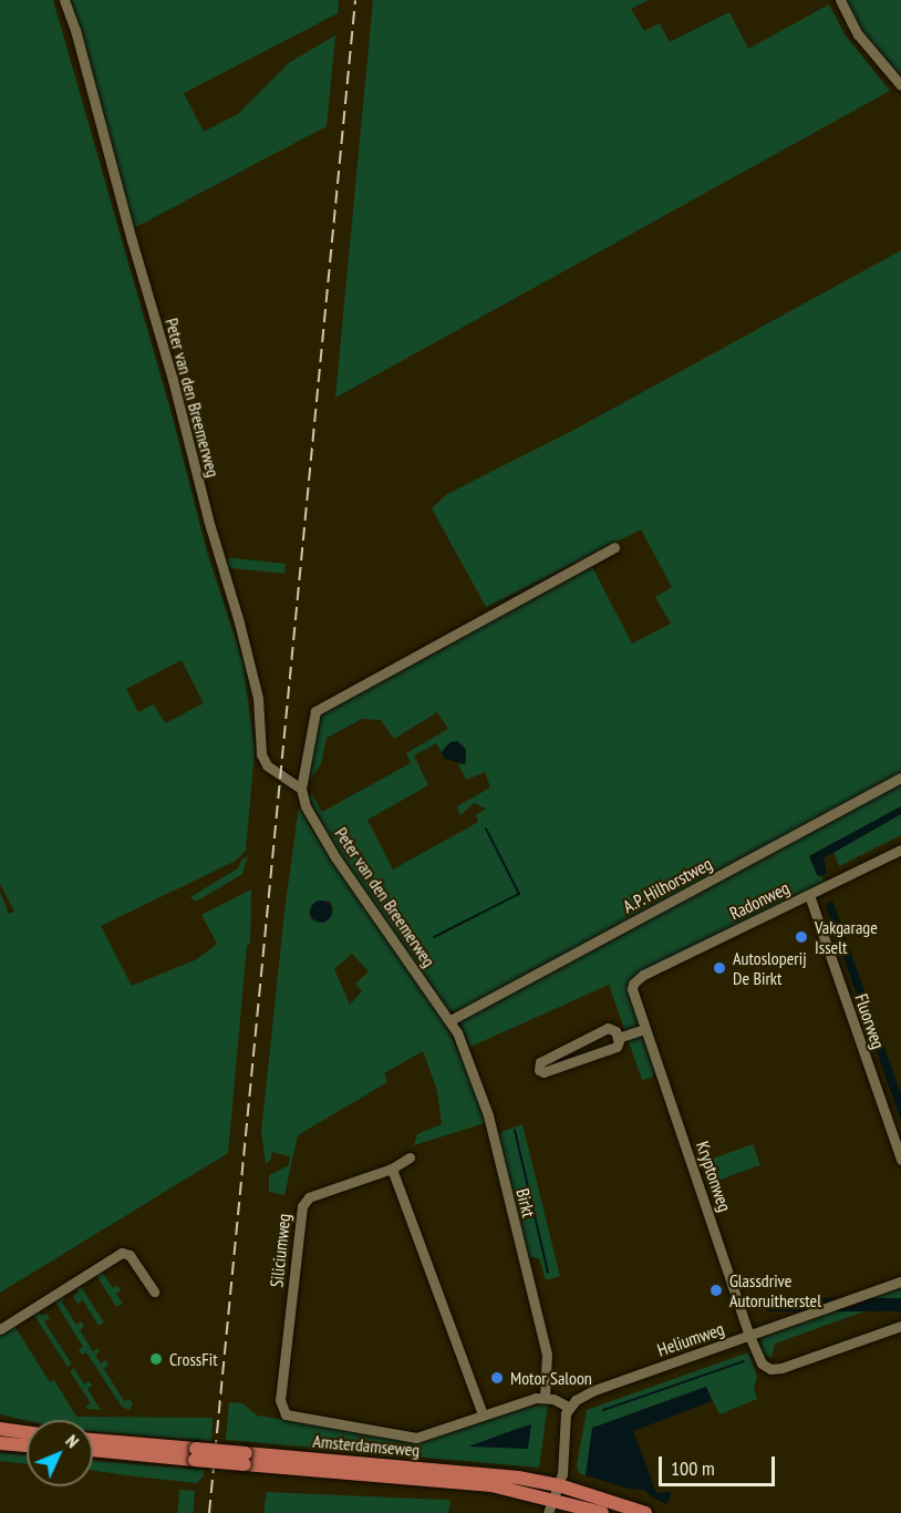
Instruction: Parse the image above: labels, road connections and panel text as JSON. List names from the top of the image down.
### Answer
{
  "streets": {
    "main road": ["Amsterdamseweg"],
    "street": [
      "Peter van den Breemerweg",
      "A.P. Hilhorstweg",
      "Radonweg",
      "Fluorweg",
      "Kryptonweg",
      "Birkt",
      "Siliciumweg",
      "Heliumweg"
    ]
  },
  "crossings": [
    ["Peter van den Breemerweg", "A.P. Hilhorstweg"],
    ["Peter van den Breemerweg", "Birkt"],
    ["A.P. Hilhorstweg", "Birkt"],
    ["Radonweg", "Fluorweg"],
    ["Radonweg", "Kryptonweg"],
    ["Kryptonweg", "Heliumweg"],
    ["Birkt", "Siliciumweg"]
  ],
  "places": [
    "Vakgarage Isselt",
    "Autosloperij De Birkt",
    "Glassdrive Autoruitherstel",
    "CrossFit",
    "Motor Saloon"
  ],
  "scale_bar": "100 m",
  "north": "top right"
}
